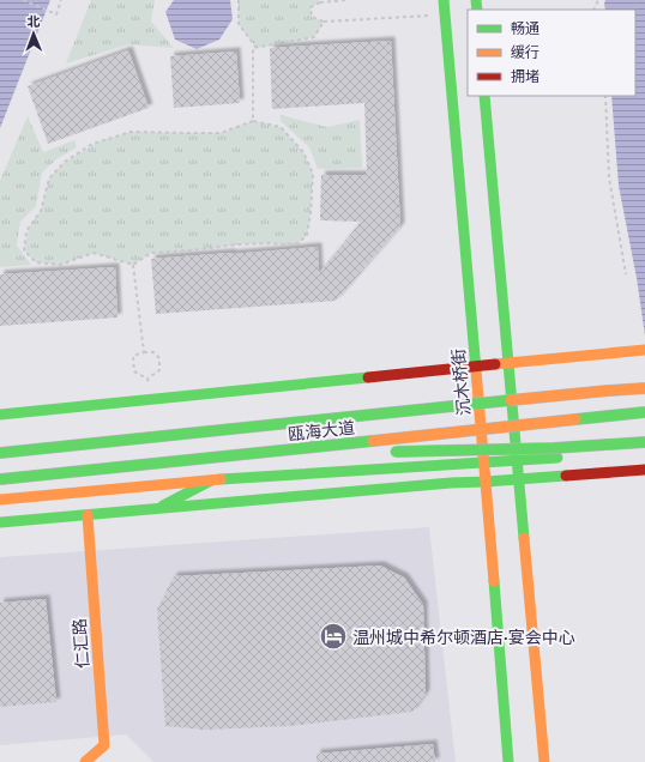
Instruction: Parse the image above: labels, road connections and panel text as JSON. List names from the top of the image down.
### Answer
{
  "streets": {
    "main road": ["沉木桥街", "瓯海大道", "仁汇路"]
  },
  "places": {
    "hotel": ["温州城中希尔顿酒店·宴会中心"]
  },
  "legend": ["畅通", "缓行", "拥堵"],
  "north": "top"
}
